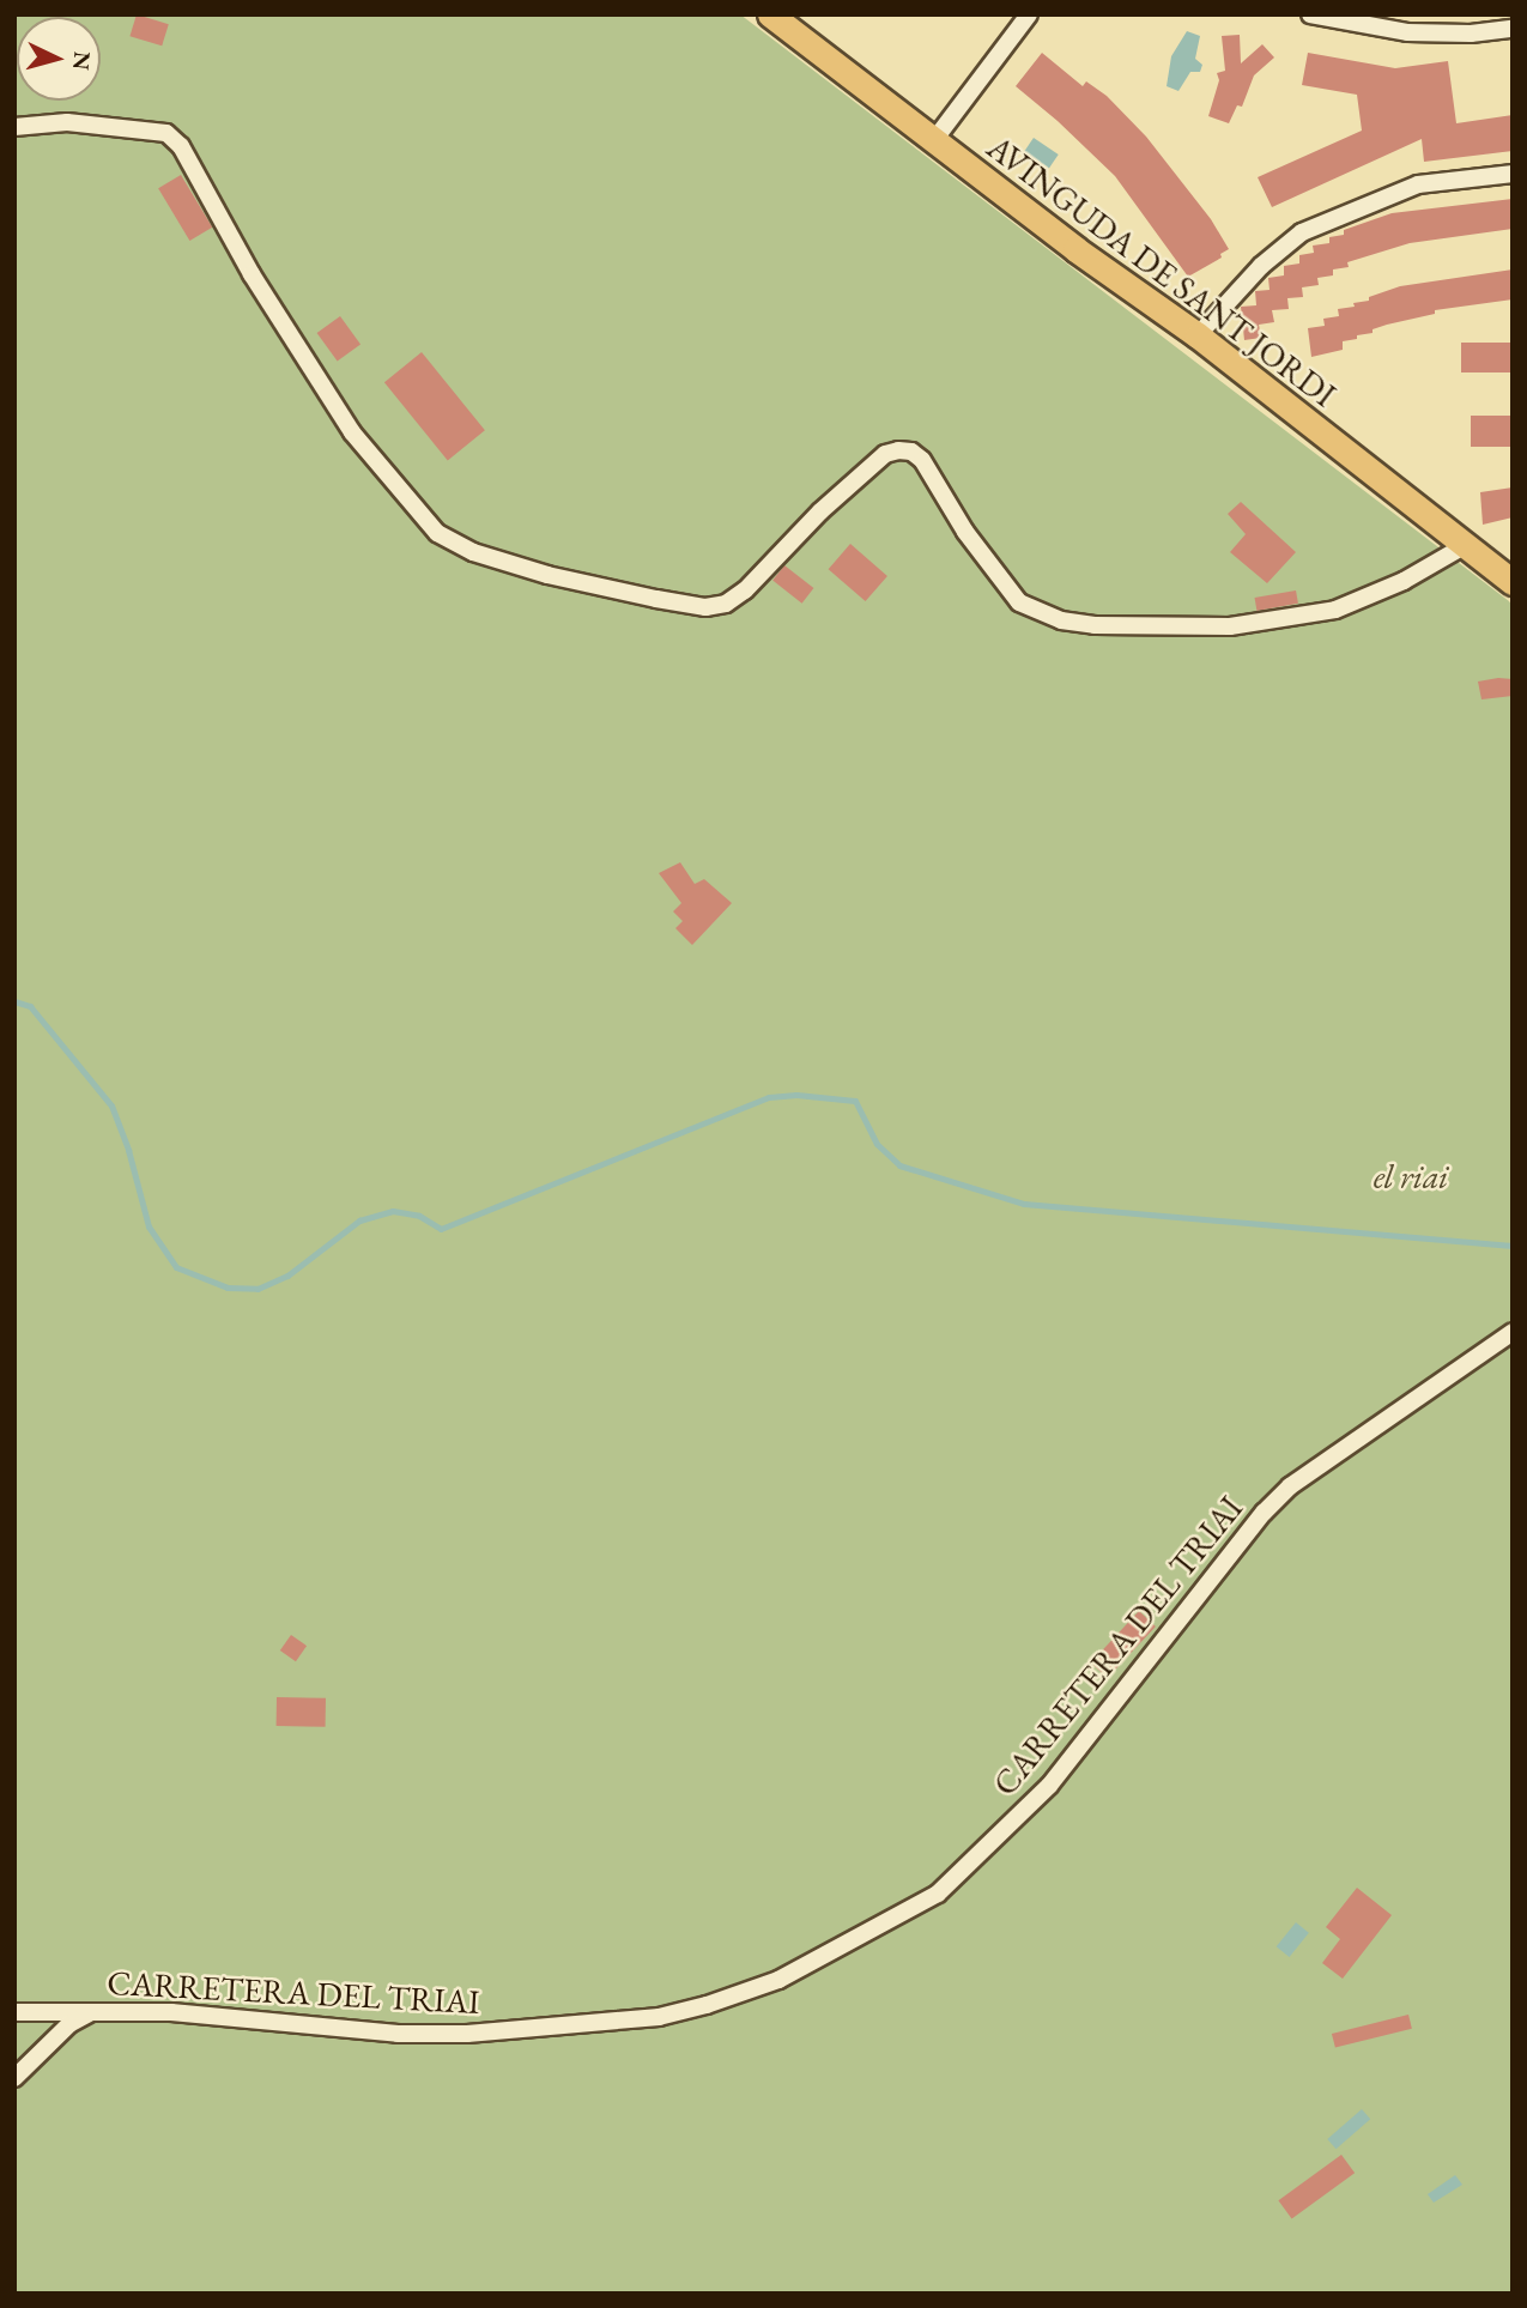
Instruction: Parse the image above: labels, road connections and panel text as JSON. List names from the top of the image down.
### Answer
{
  "streets": {
    "main road": ["AVINGUDA DE SANT JORDI"],
    "street": ["CARRETERA DEL TRIAI"]
  },
  "parks": ["el riai"],
  "north": "right"
}
